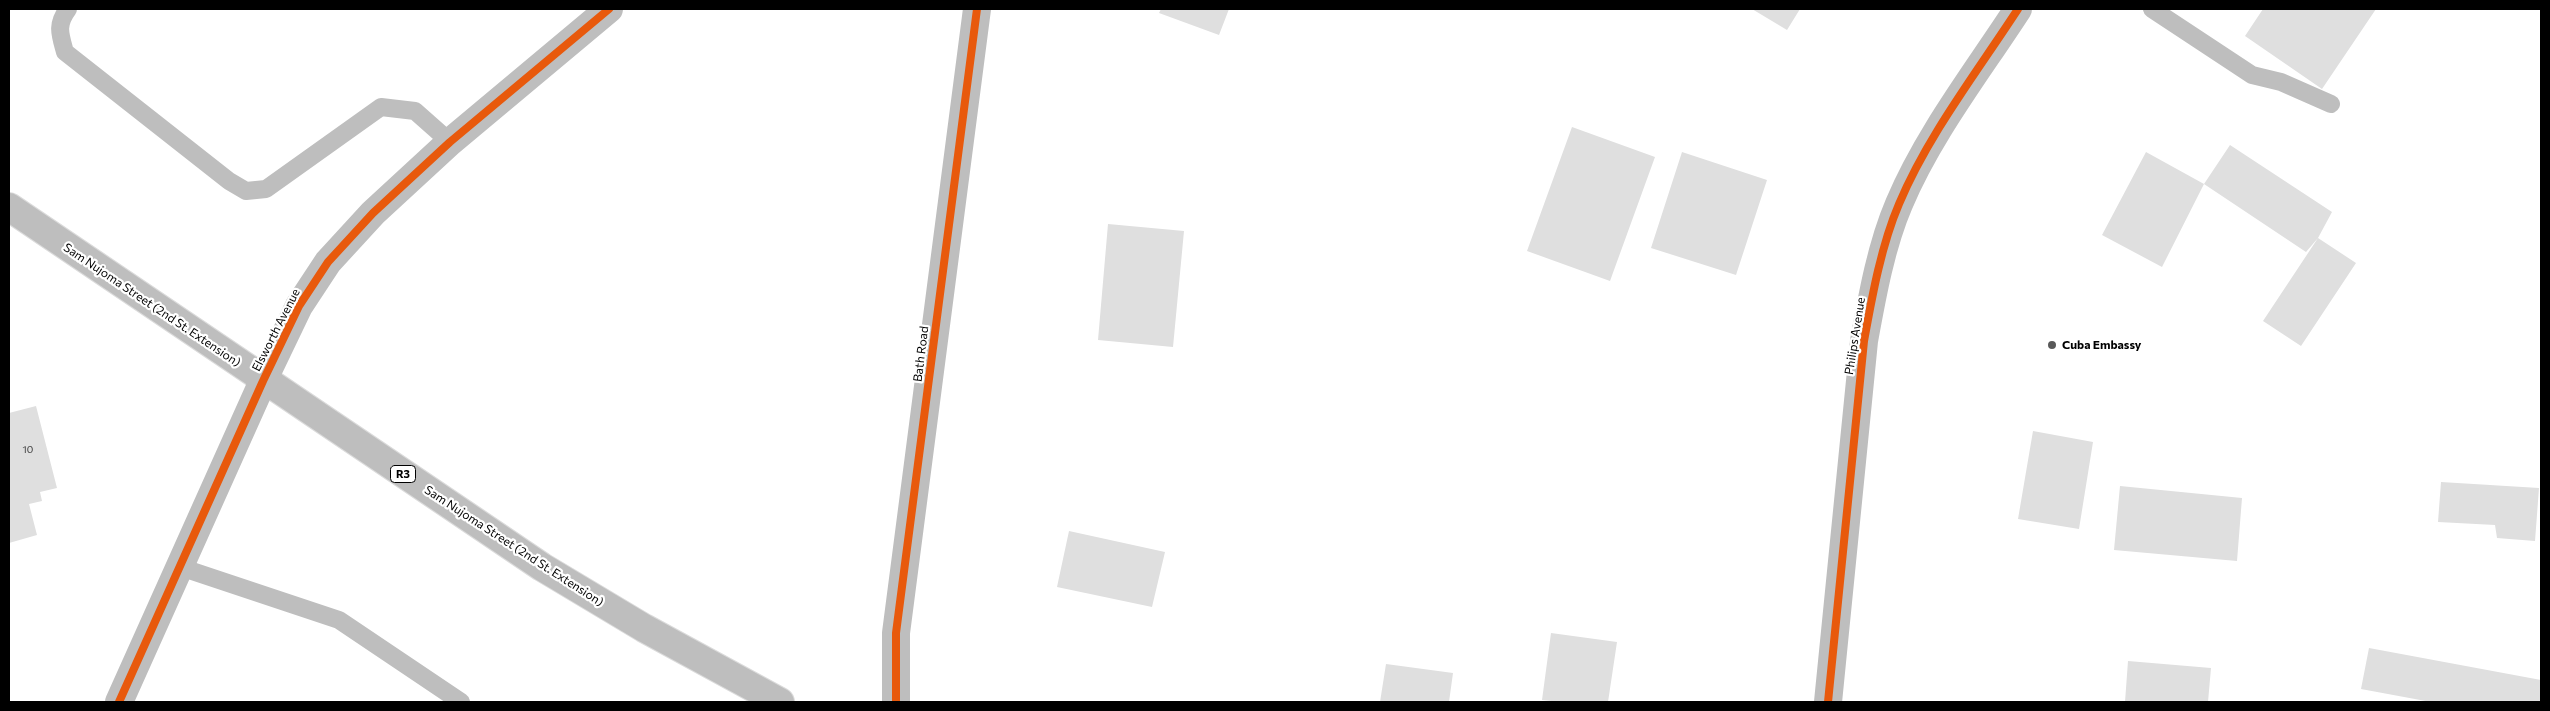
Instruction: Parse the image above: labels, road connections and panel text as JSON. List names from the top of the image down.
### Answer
{
  "streets": {
    "main road": [
      "Sam Nujoma Street (2nd St. Extension)",
      "Elsworth Avenue",
      "Philips Avenue",
      "Bath Road",
      "R3"
    ]
  },
  "crossings": [
    ["Sam Nujoma Street (2nd St. Extension)", "Elsworth Avenue"]
  ],
  "places": ["Cuba Embassy"],
  "house_numbers": ["10"]
}
